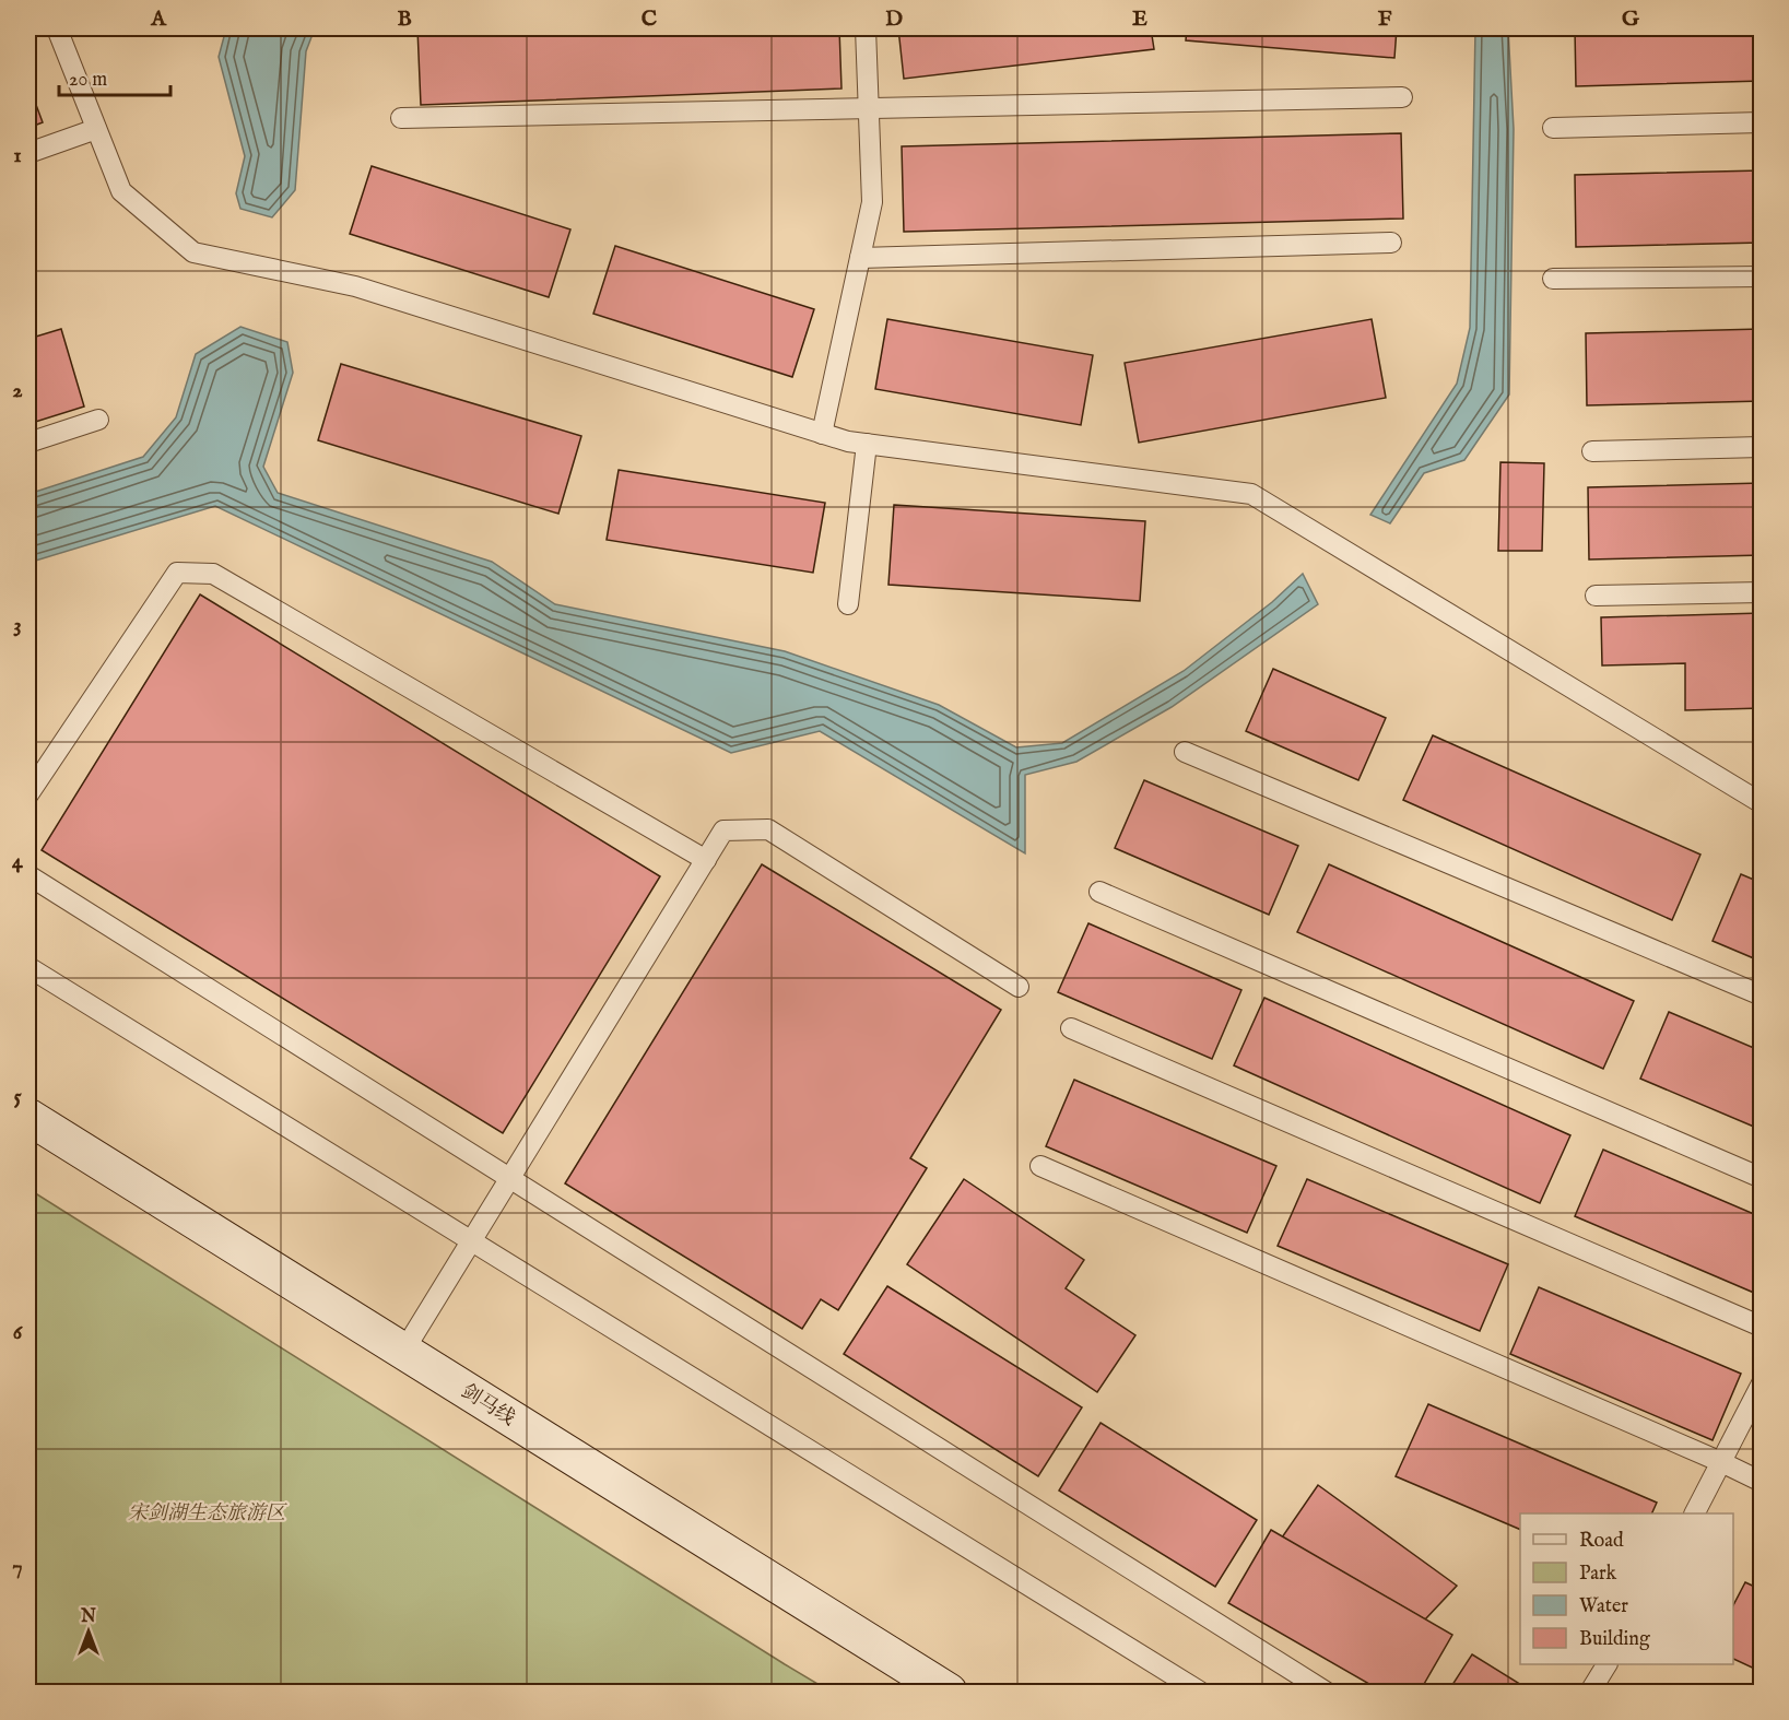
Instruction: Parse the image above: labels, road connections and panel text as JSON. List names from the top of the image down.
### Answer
{
  "streets": {
    "main road": ["剑马线"]
  },
  "parks": ["宋剑湖生态旅游区"],
  "legend": [
    "Road",
    "Park",
    "Water",
    "Building"
  ],
  "scale_bar": "20 m",
  "north": "top",
  "grid": {
    "columns": [
      "A",
      "B",
      "C",
      "D",
      "E",
      "F",
      "G"
    ],
    "rows": [
      "1",
      "2",
      "3",
      "4",
      "5",
      "6",
      "7"
    ]
  }
}
